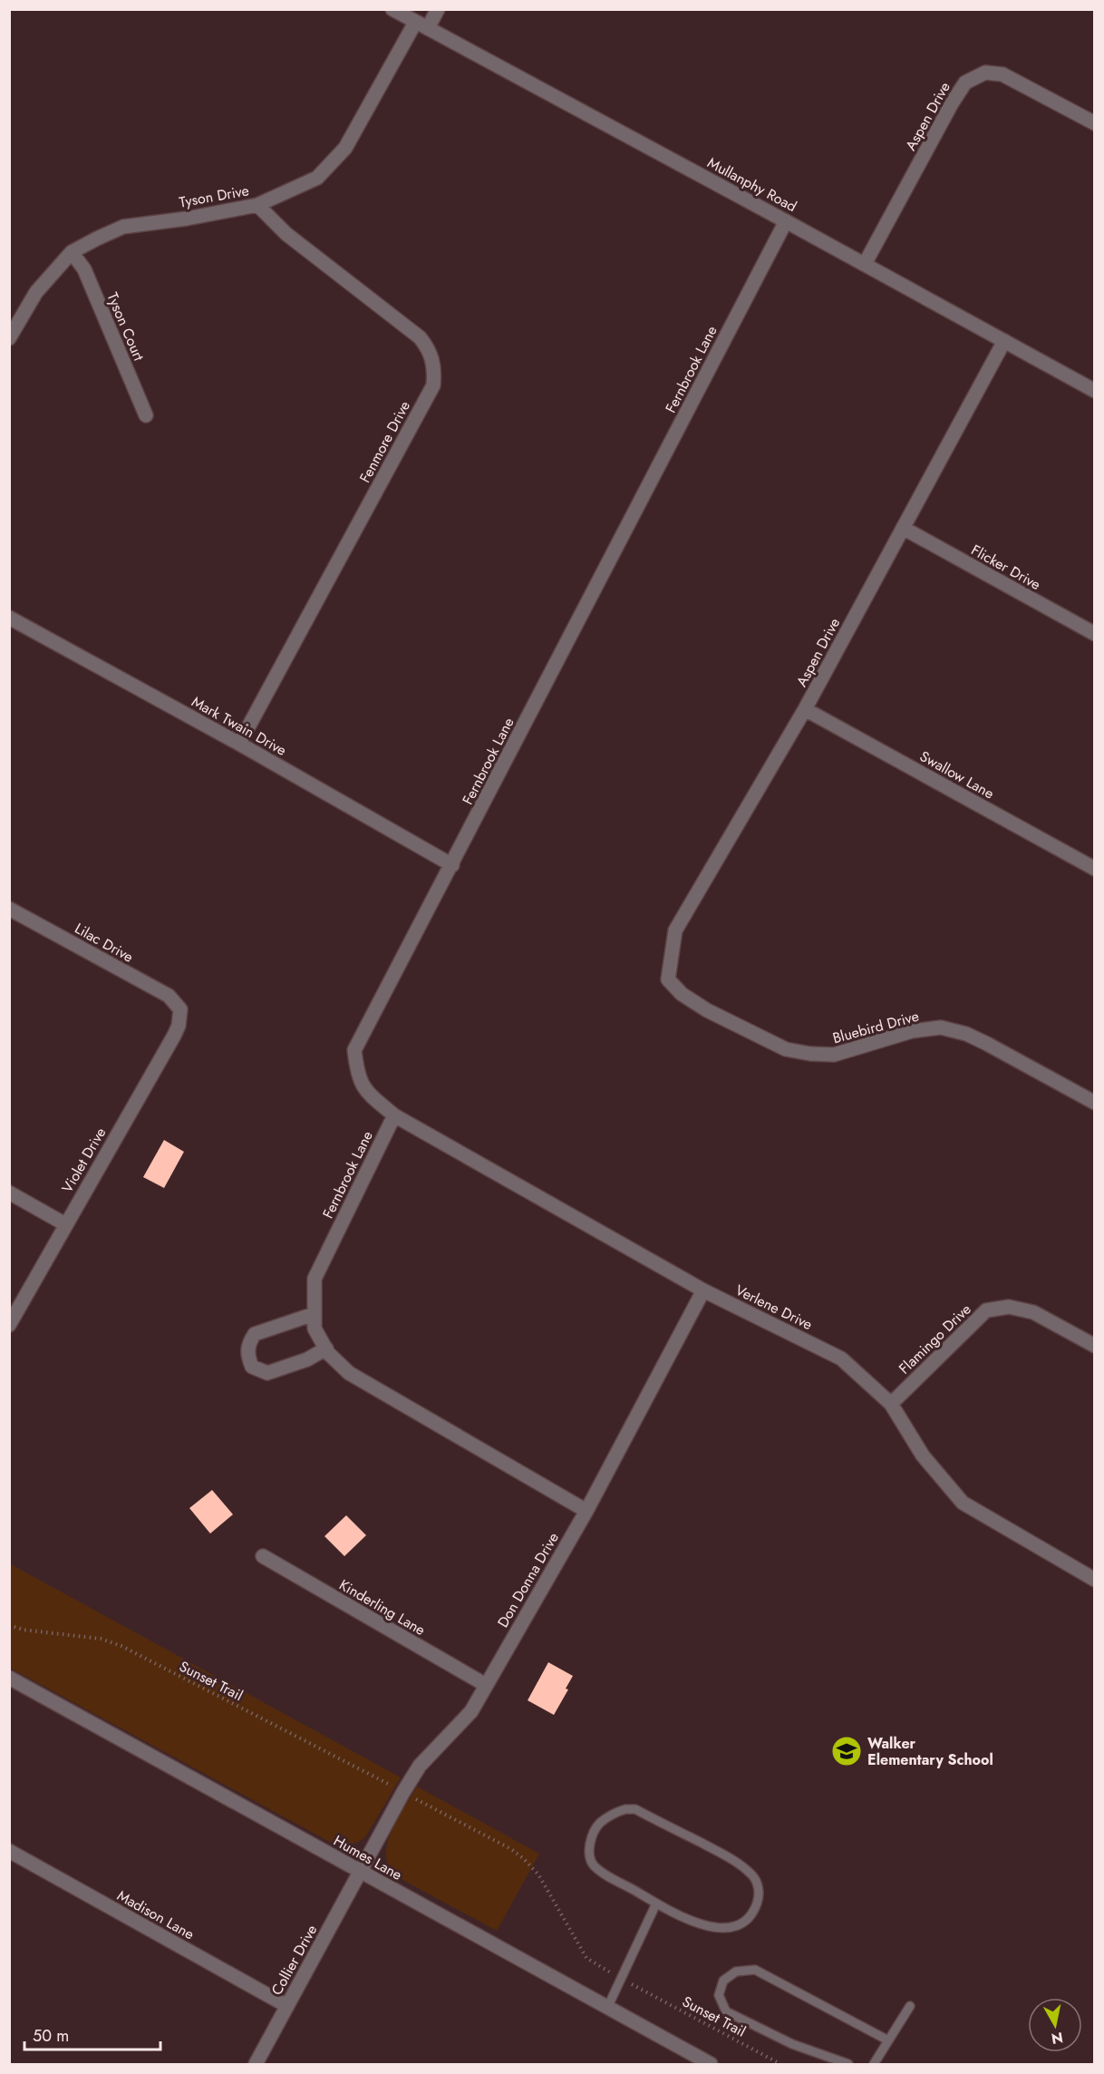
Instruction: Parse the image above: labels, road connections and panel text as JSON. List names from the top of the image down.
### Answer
{
  "streets": {
    "street": [
      "Aspen Drive",
      "Mullanphy Road",
      "Tyson Drive",
      "Tyson Court",
      "Fernbrook Lane",
      "Fenmore Drive",
      "Flicker Drive",
      "Mark Twain Drive",
      "Swallow Lane",
      "Lilac Drive",
      "Bluebird Drive",
      "Violet Drive",
      "Verlene Drive",
      "Flamingo Drive",
      "Don Donna Drive",
      "Kinderling Lane",
      "Humes Lane",
      "Madison Lane",
      "Collier Drive"
    ],
    "path": ["Sunset Trail"]
  },
  "crossings": [
    ["Aspen Drive", "Mullanphy Road"],
    ["Aspen Drive", "Flicker Drive"],
    ["Aspen Drive", "Swallow Lane"],
    ["Aspen Drive", "Bluebird Drive"],
    ["Mullanphy Road", "Tyson Drive"],
    ["Mullanphy Road", "Fernbrook Lane"],
    ["Tyson Drive", "Tyson Court"],
    ["Tyson Drive", "Fenmore Drive"],
    ["Fernbrook Lane", "Mark Twain Drive"],
    ["Fernbrook Lane", "Verlene Drive"],
    ["Fernbrook Lane", "Don Donna Drive"],
    ["Fenmore Drive", "Mark Twain Drive"],
    ["Lilac Drive", "Violet Drive"],
    ["Verlene Drive", "Flamingo Drive"],
    ["Verlene Drive", "Don Donna Drive"],
    ["Don Donna Drive", "Kinderling Lane"],
    ["Don Donna Drive", "Humes Lane"],
    ["Don Donna Drive", "Collier Drive"],
    ["Humes Lane", "Collier Drive"],
    ["Madison Lane", "Collier Drive"]
  ],
  "places": {
    "school or university": ["Walker Elementary School"]
  },
  "scale_bar": "50 m",
  "north": "bottom"
}
